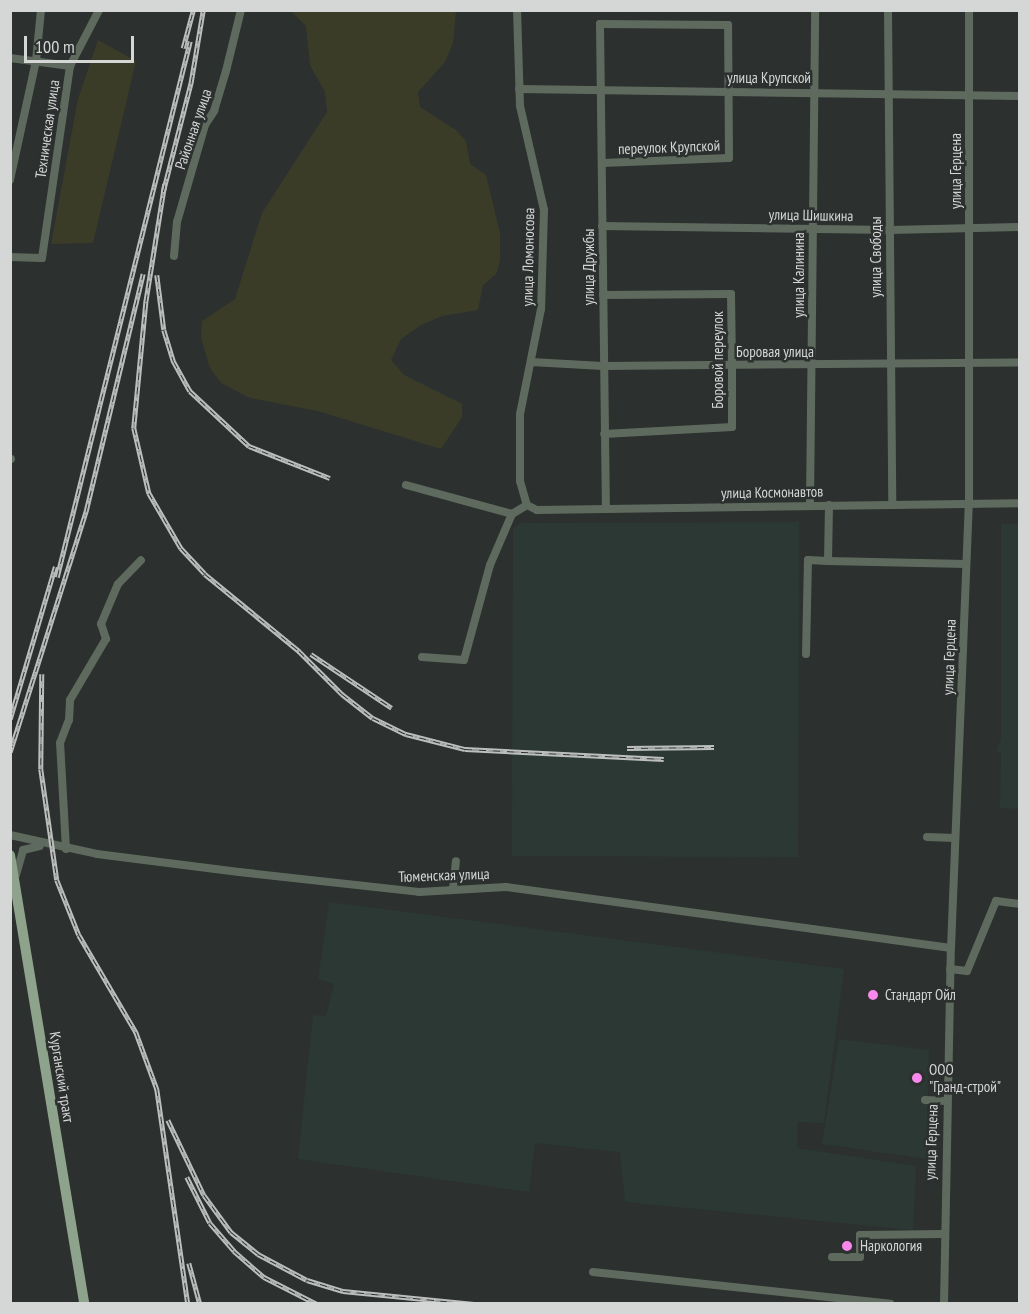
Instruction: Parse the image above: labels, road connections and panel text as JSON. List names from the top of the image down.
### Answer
{
  "streets": {
    "main road": ["Курганский тракт"],
    "street": [
      "улица Крупской",
      "Техническая улица",
      "Районная улица",
      "переулок Крупской",
      "улица Герцена",
      "улица Шишкина",
      "улица Ломоносова",
      "улица Свободы",
      "улица Дружбы",
      "улица Калинина",
      "Боровая улица",
      "Боровой переулок",
      "улица Космонавтов",
      "Тюменская улица"
    ]
  },
  "crossings": [
    ["улица Крупской", "переулок Крупской"],
    ["улица Крупской", "улица Герцена"],
    ["улица Крупской", "улица Ломоносова"],
    ["улица Крупской", "улица Свободы"],
    ["улица Крупской", "улица Дружбы"],
    ["улица Крупской", "улица Калинина"],
    ["переулок Крупской", "улица Дружбы"],
    ["улица Герцена", "улица Шишкина"],
    ["улица Герцена", "Боровая улица"],
    ["улица Герцена", "улица Космонавтов"],
    ["улица Герцена", "Тюменская улица"],
    ["улица Шишкина", "улица Свободы"],
    ["улица Шишкина", "улица Дружбы"],
    ["улица Шишкина", "улица Калинина"],
    ["улица Ломоносова", "Боровая улица"],
    ["улица Ломоносова", "улица Космонавтов"],
    ["улица Свободы", "Боровая улица"],
    ["улица Свободы", "улица Космонавтов"],
    ["улица Дружбы", "Боровая улица"],
    ["улица Дружбы", "Боровой переулок"],
    ["улица Дружбы", "улица Космонавтов"],
    ["улица Калинина", "Боровая улица"],
    ["улица Калинина", "улица Космонавтов"],
    ["Боровая улица", "Боровой переулок"]
  ],
  "places": ["Стандарт Ойл", "ООО \"Гранд-строй\"", "Наркология"],
  "scale_bar": "100 m"
}
